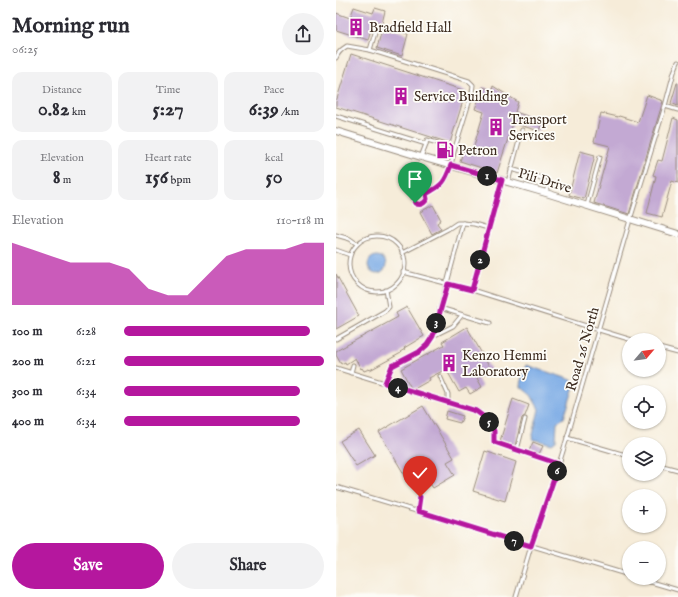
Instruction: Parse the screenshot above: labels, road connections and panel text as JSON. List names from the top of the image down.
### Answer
{
  "streets": {
    "street": ["Pili Drive"],
    "lane": ["Road 26 North"]
  },
  "crossings": [
    ["Pili Drive", "Road 26 North"]
  ],
  "places": {
    "building": [
      "Bradfield Hall",
      "Service Building",
      "Transport Services",
      "Kenzo Hemmi Laboratory"
    ],
    "fuel station": ["Petron"]
  },
  "north": "top right",
  "page": {
    "heading": ["Morning run", "06:25"],
    "stats": [
      ["Distance", "0.82 km"],
      ["Time", "5:27"],
      ["Pace", "6:39 /km"],
      ["Elevation", "8 m"],
      ["Heart rate", "156 bpm"],
      ["kcal", "50"]
    ],
    "pins": [
      "1",
      "2",
      "3",
      "4",
      "5",
      "6",
      "7"
    ],
    "chart": ["Elevation", "110–118 m"],
    "list": [
      {
        "name": "100 m",
        "note": "6:28"
      },
      {
        "name": "200 m",
        "note": "6:21"
      },
      {
        "name": "300 m",
        "note": "6:34"
      },
      {
        "name": "400 m",
        "note": "6:34"
      }
    ],
    "map_buttons": ["+", "−"],
    "buttons": ["Save", "Share"]
  }
}
